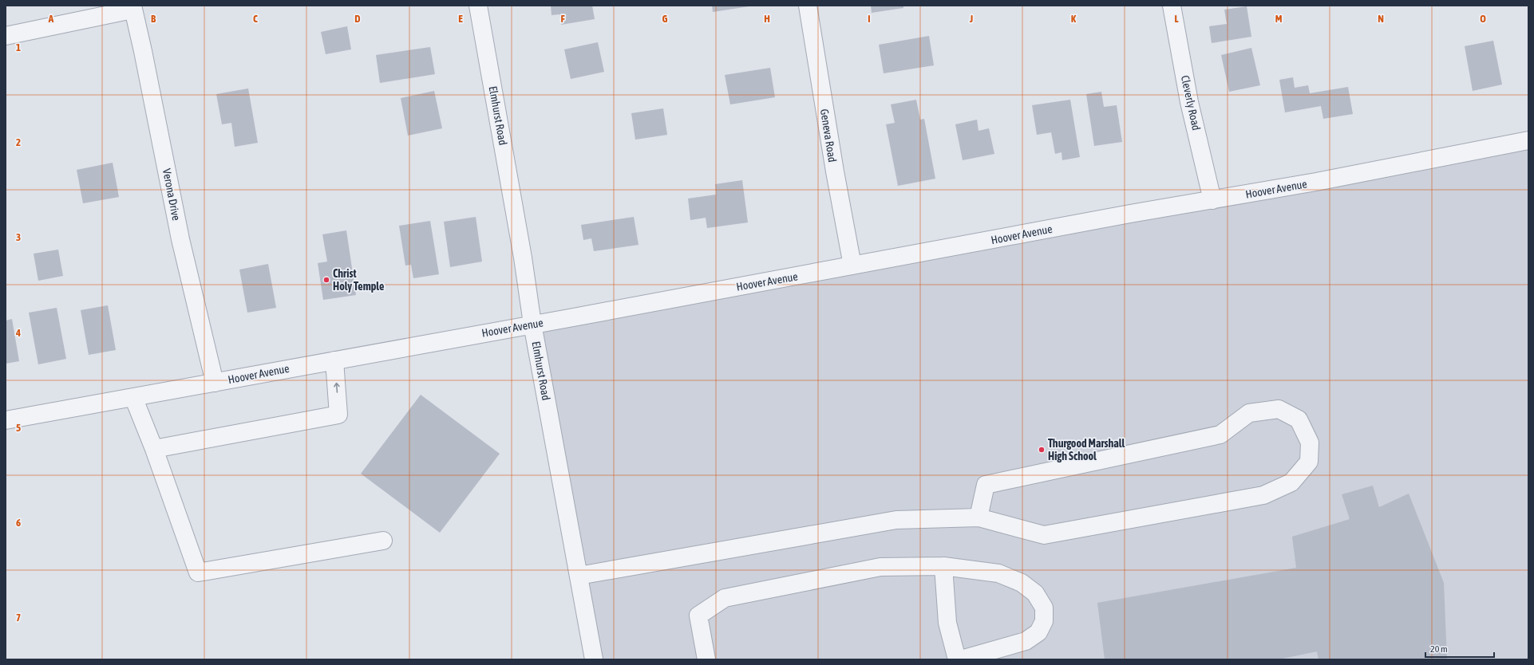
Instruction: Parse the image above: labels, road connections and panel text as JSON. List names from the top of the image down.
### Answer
{
  "streets": {
    "street": [
      "Cleverly Road",
      "Elmhurst Road",
      "Geneva Road",
      "Hoover Avenue",
      "Verona Drive"
    ]
  },
  "crossings": [
    ["Cleverly Road", "Hoover Avenue"],
    ["Elmhurst Road", "Hoover Avenue"],
    ["Geneva Road", "Hoover Avenue"],
    ["Hoover Avenue", "Verona Drive"]
  ],
  "places": ["Christ Holy Temple", "Thurgood Marshall High School"],
  "scale_bar": "20 m",
  "grid": {
    "columns": [
      "A",
      "B",
      "C",
      "D",
      "E",
      "F",
      "G",
      "H",
      "I",
      "J",
      "K",
      "L",
      "M",
      "N",
      "O"
    ],
    "rows": [
      "1",
      "2",
      "3",
      "4",
      "5",
      "6",
      "7"
    ]
  }
}
